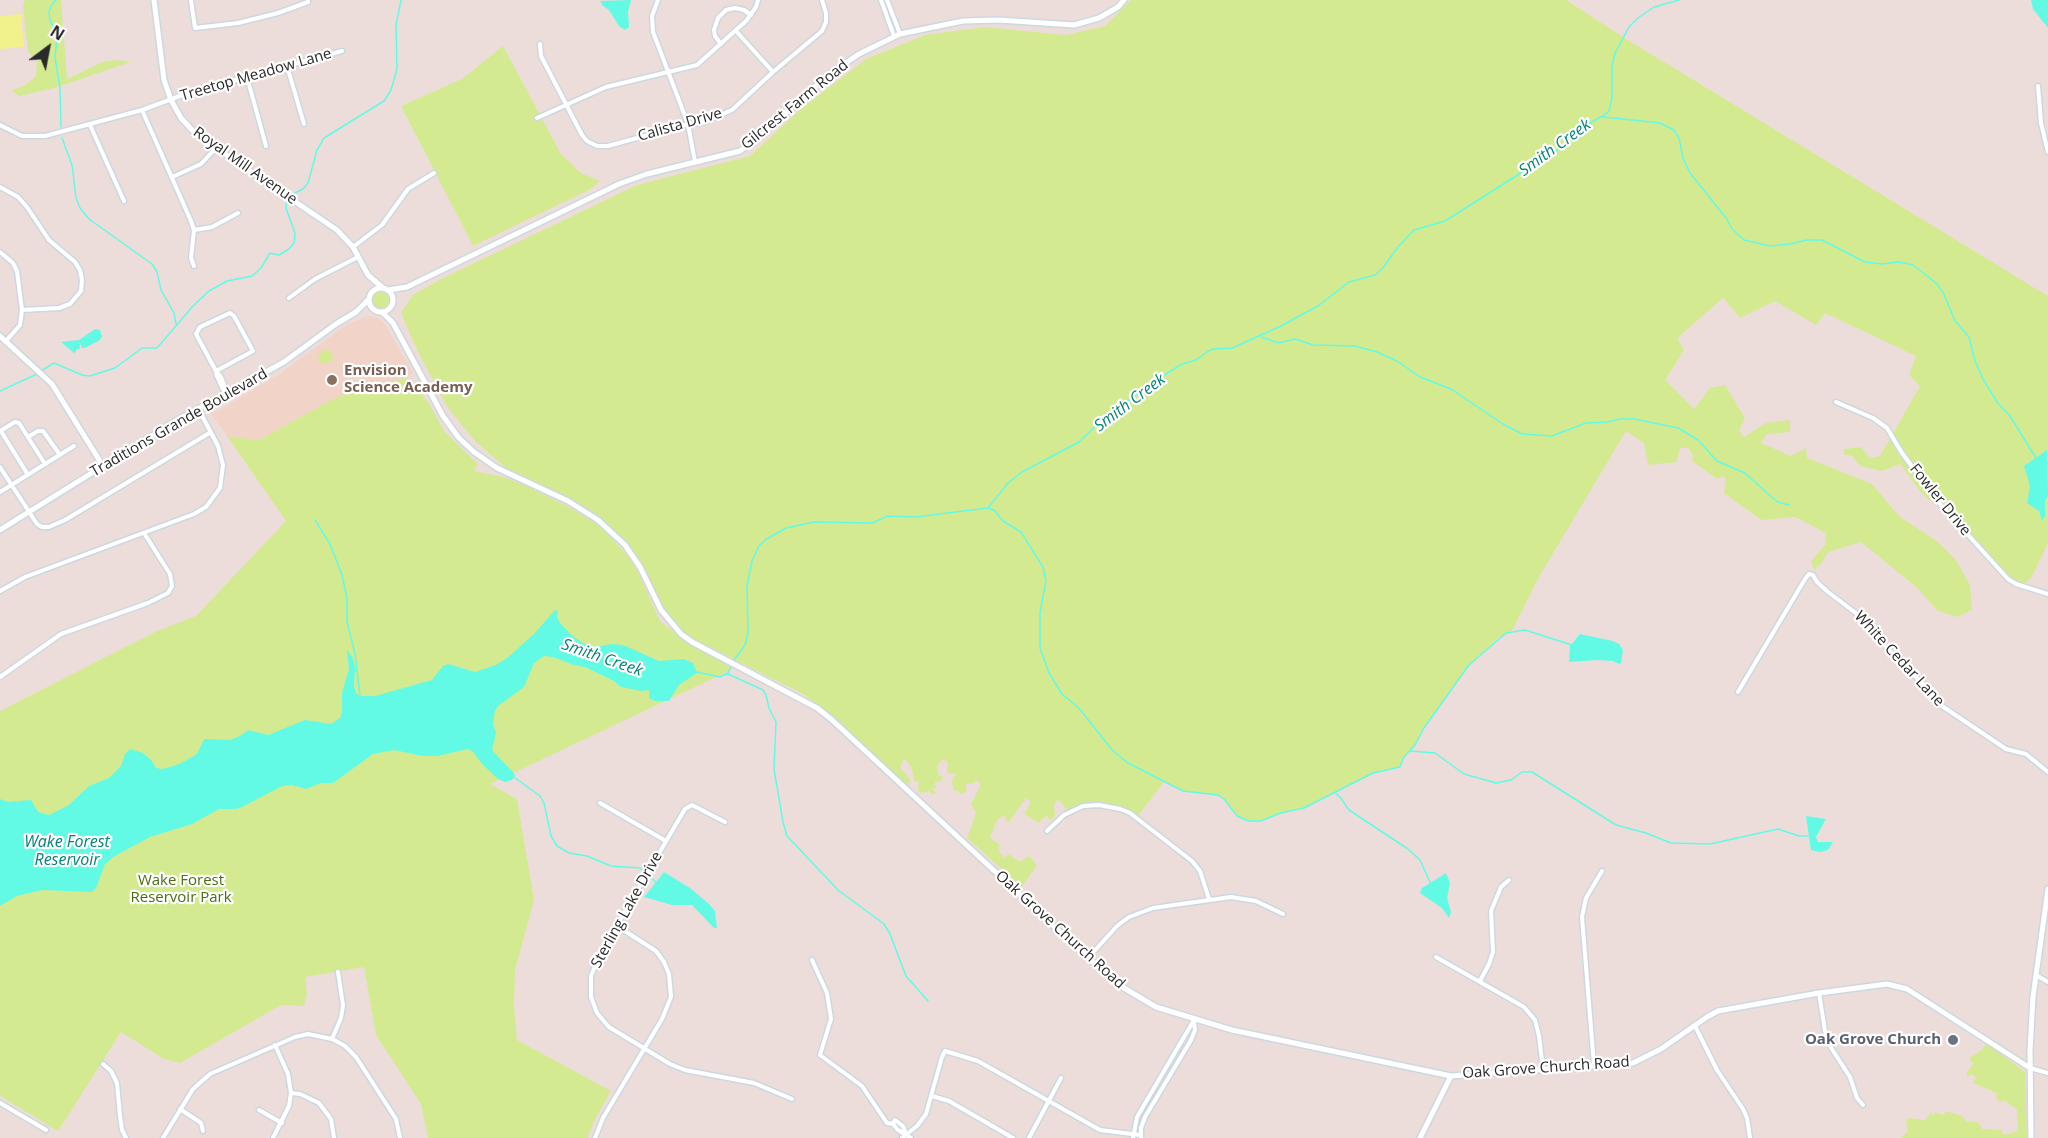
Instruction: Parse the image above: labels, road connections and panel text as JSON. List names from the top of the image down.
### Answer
{
  "streets": {
    "main road": [
      "Gilcrest Farm Road",
      "Royal Mill Avenue",
      "Traditions Grande Boulevard",
      "Oak Grove Church Road"
    ],
    "street": [
      "Treetop Meadow Lane",
      "Calista Drive",
      "Fowler Drive",
      "White Cedar Lane",
      "Sterling Lake Drive"
    ]
  },
  "crossings": [
    ["Treetop Meadow Lane", "Royal Mill Avenue"],
    ["Gilcrest Farm Road", "Royal Mill Avenue"],
    ["Gilcrest Farm Road", "Traditions Grande Boulevard"],
    ["Gilcrest Farm Road", "Oak Grove Church Road"],
    ["Royal Mill Avenue", "Traditions Grande Boulevard"],
    ["Royal Mill Avenue", "Oak Grove Church Road"],
    ["Traditions Grande Boulevard", "Oak Grove Church Road"]
  ],
  "water": ["Smith Creek", "Wake Forest Reservoir"],
  "parks": ["Wake Forest Reservoir Park"],
  "places": ["Envision Science Academy", "Oak Grove Church"],
  "north": "top right"
}
